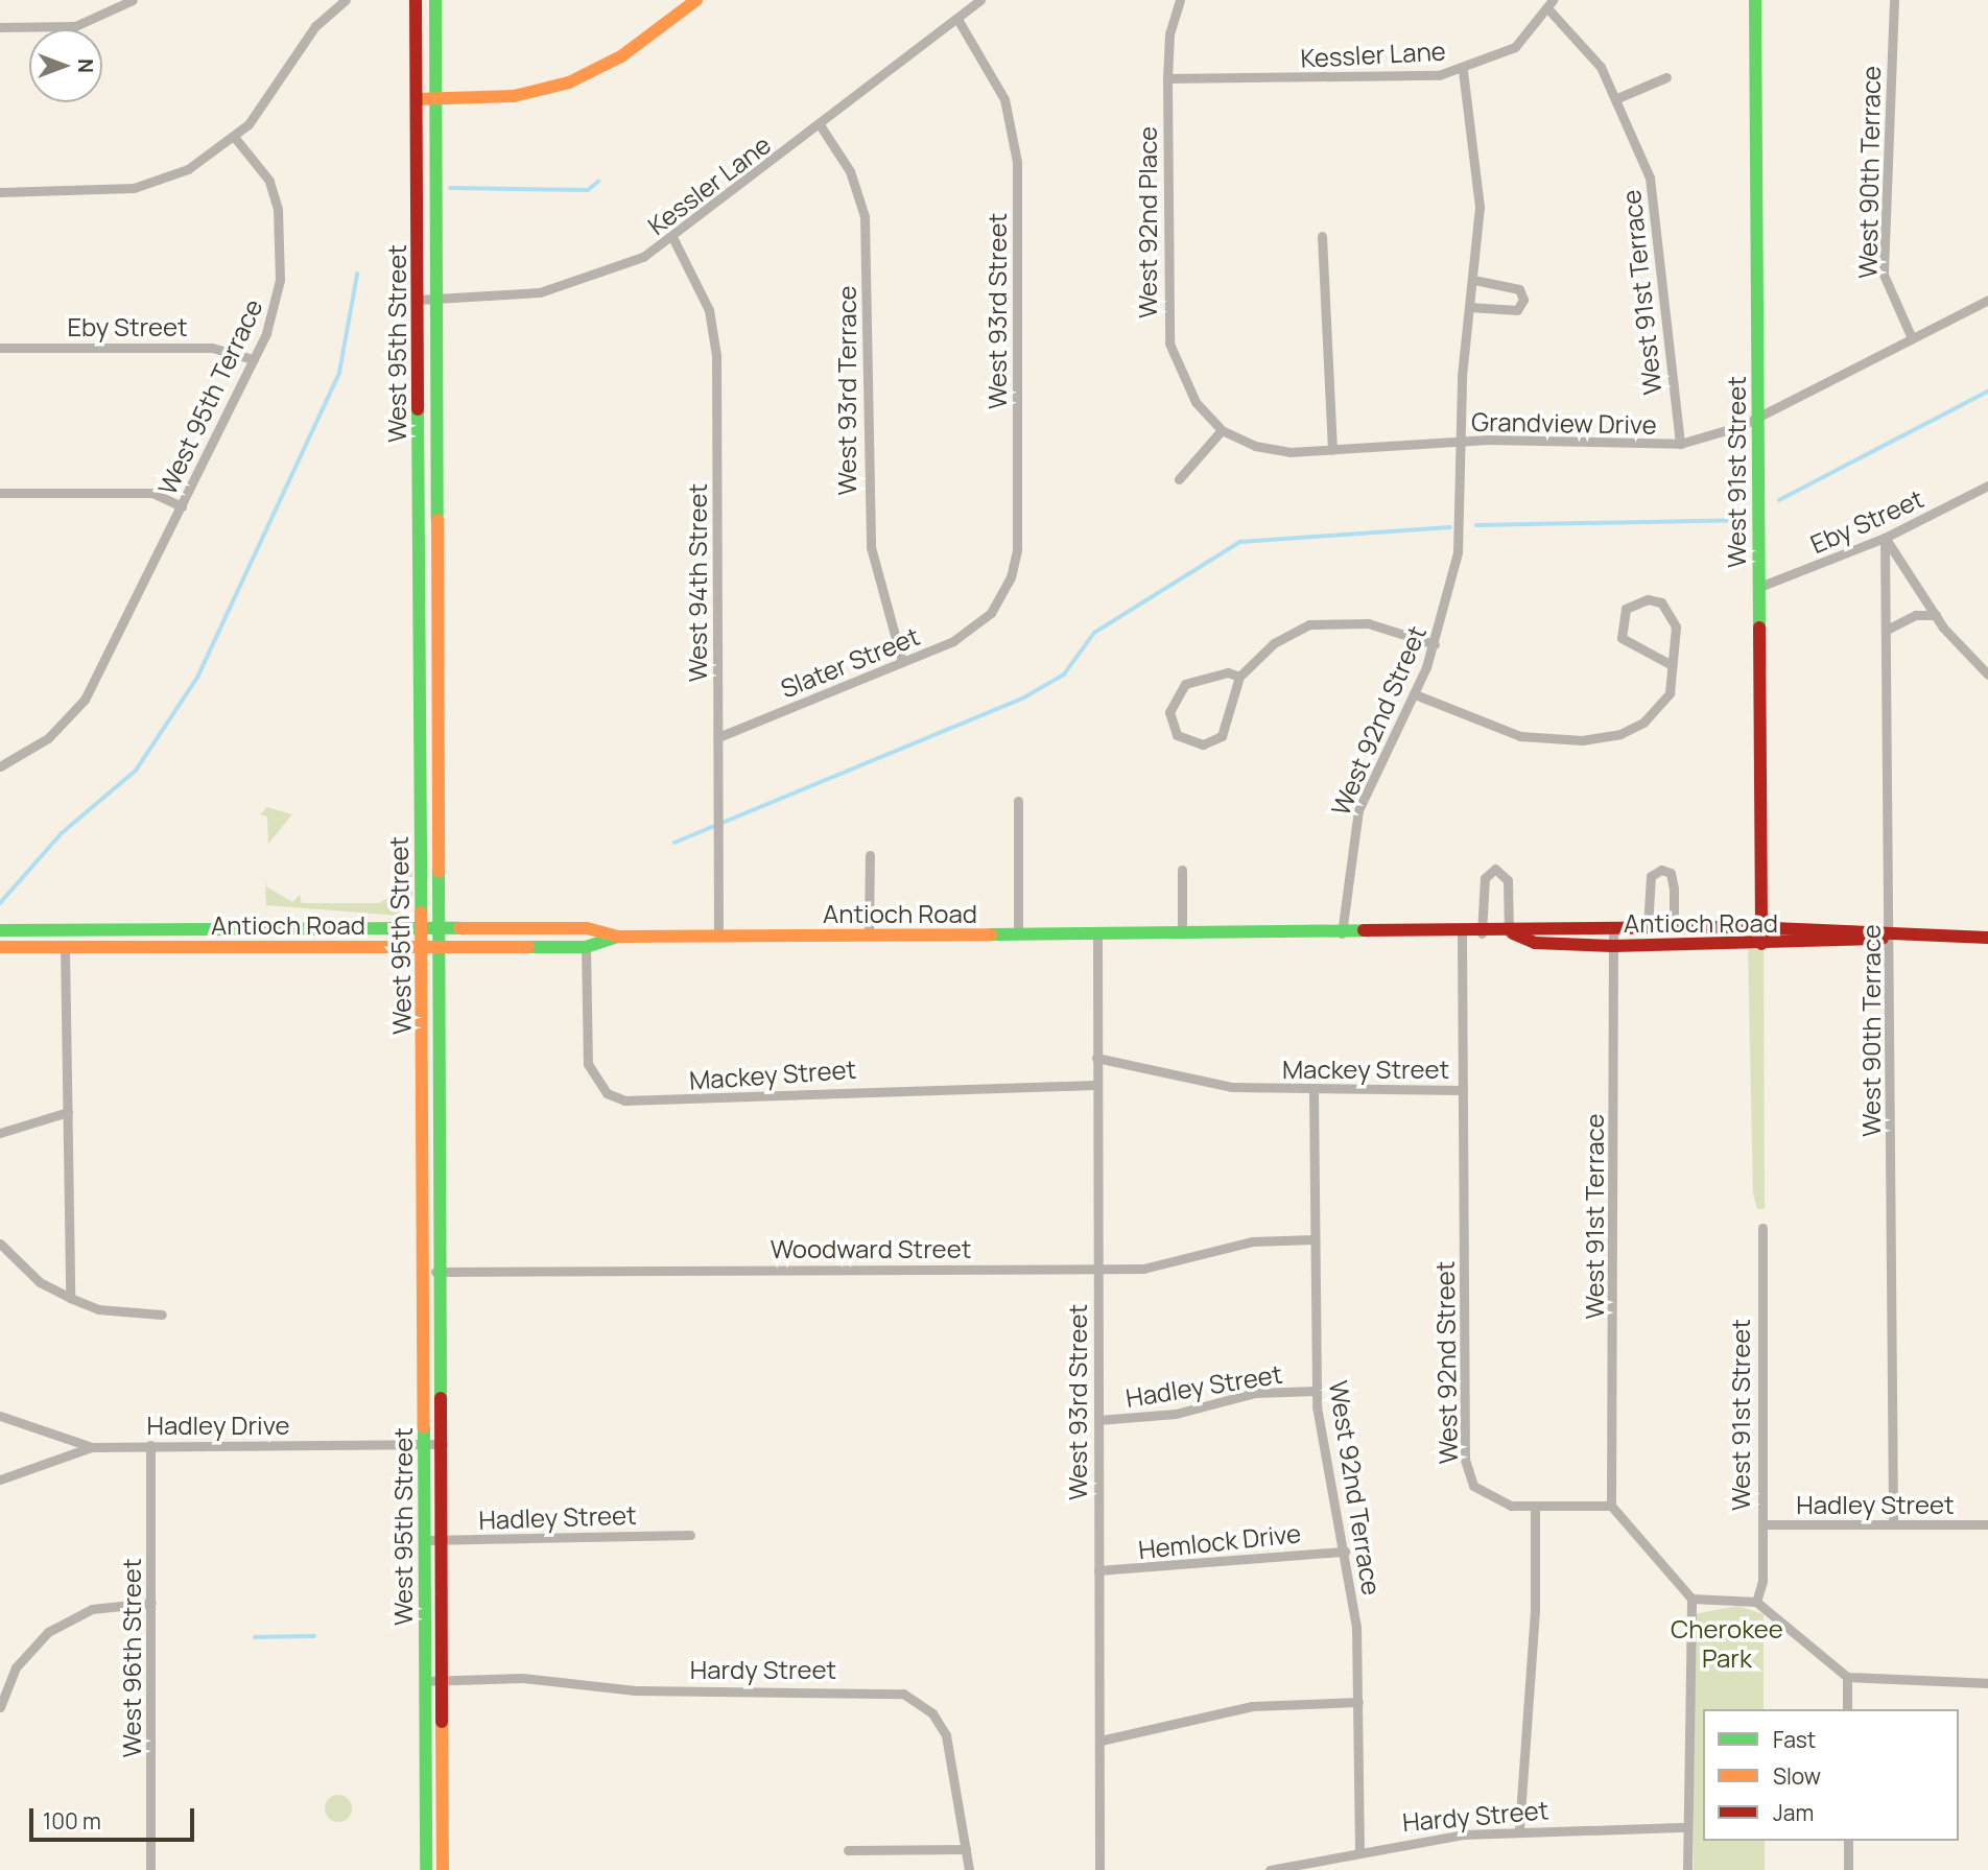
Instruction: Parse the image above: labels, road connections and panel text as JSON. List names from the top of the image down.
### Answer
{
  "streets": {
    "main road": ["West 95th Street", "West 91st Street", "Antioch Road"],
    "street": [
      "Kessler Lane",
      "West 90th Terrace",
      "West 92nd Place",
      "West 91st Terrace",
      "West 93rd Street",
      "Eby Street",
      "West 93rd Terrace",
      "West 95th Terrace",
      "Grandview Drive",
      "West 94th Street",
      "Slater Street",
      "West 92nd Street",
      "Mackey Street",
      "Woodward Street",
      "Hadley Street",
      "Hadley Drive",
      "West 92nd Terrace",
      "Hemlock Drive",
      "West 96th Street",
      "Hardy Street"
    ]
  },
  "crossings": [
    ["Kessler Lane", "West 92nd Place"],
    ["Kessler Lane", "West 91st Terrace"],
    ["Kessler Lane", "West 93rd Street"],
    ["Kessler Lane", "West 95th Street"],
    ["Kessler Lane", "West 93rd Terrace"],
    ["Kessler Lane", "West 94th Street"],
    ["Kessler Lane", "West 92nd Street"],
    ["West 90th Terrace", "Eby Street"],
    ["West 90th Terrace", "Grandview Drive"],
    ["West 90th Terrace", "Antioch Road"],
    ["West 90th Terrace", "Hadley Street"],
    ["West 92nd Place", "Grandview Drive"],
    ["West 91st Terrace", "Grandview Drive"],
    ["West 91st Terrace", "Antioch Road"],
    ["West 93rd Street", "Slater Street"],
    ["West 93rd Street", "Antioch Road"],
    ["West 93rd Street", "Mackey Street"],
    ["West 93rd Street", "Woodward Street"],
    ["West 93rd Street", "Hadley Street"],
    ["West 93rd Street", "Hemlock Drive"],
    ["Eby Street", "West 95th Terrace"],
    ["Eby Street", "West 91st Street"],
    ["West 95th Street", "Antioch Road"],
    ["West 95th Street", "Woodward Street"],
    ["West 95th Street", "Hadley Street"],
    ["West 95th Street", "Hadley Drive"],
    ["West 95th Street", "Hardy Street"],
    ["West 93rd Terrace", "Slater Street"],
    ["Grandview Drive", "West 91st Street"],
    ["Grandview Drive", "West 92nd Street"],
    ["West 91st Street", "Antioch Road"],
    ["West 91st Street", "Hadley Street"],
    ["West 94th Street", "Slater Street"],
    ["West 94th Street", "Antioch Road"],
    ["West 92nd Street", "Antioch Road"],
    ["West 92nd Street", "Mackey Street"],
    ["Antioch Road", "Mackey Street"],
    ["Mackey Street", "West 92nd Terrace"],
    ["Woodward Street", "West 92nd Terrace"],
    ["Hadley Street", "West 92nd Terrace"],
    ["Hadley Drive", "West 96th Street"],
    ["West 92nd Terrace", "Hemlock Drive"],
    ["West 92nd Terrace", "Hardy Street"]
  ],
  "parks": ["Cherokee Park"],
  "legend": ["Fast", "Slow", "Jam"],
  "scale_bar": "100 m",
  "north": "right"
}
